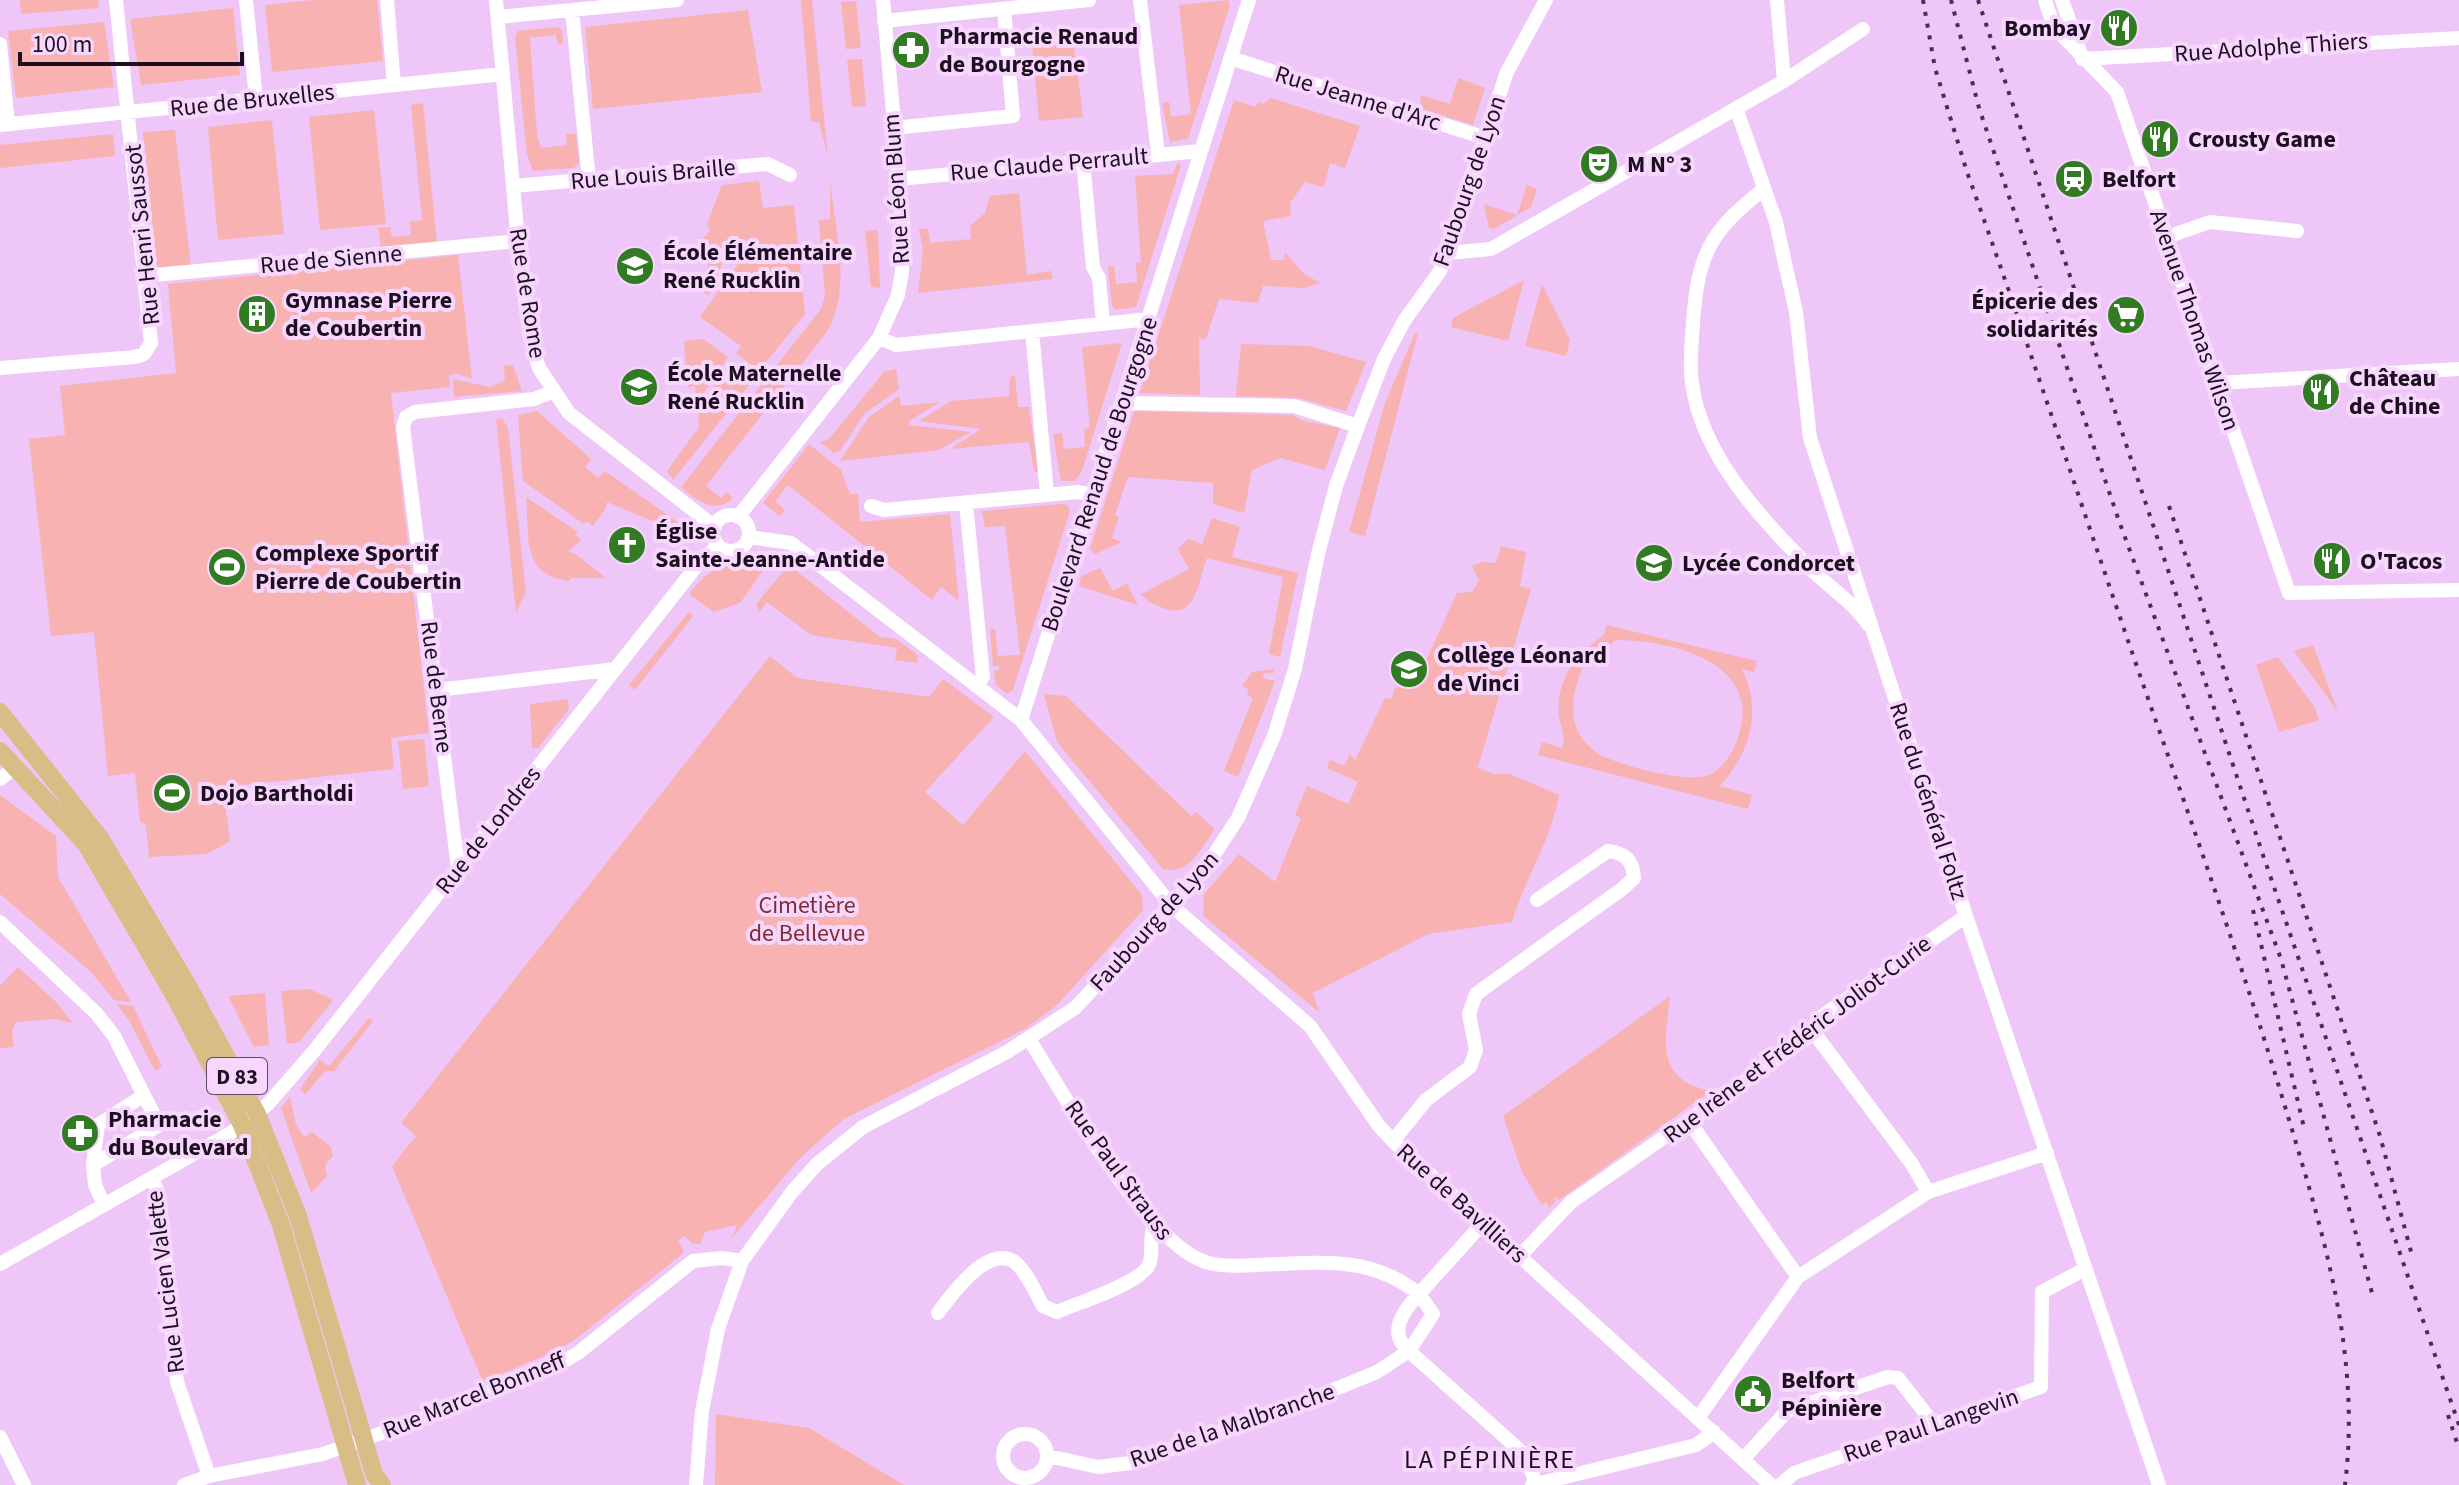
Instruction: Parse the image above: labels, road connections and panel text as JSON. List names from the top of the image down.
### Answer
{
  "streets": {
    "main road": ["D 83"],
    "street": [
      "Rue Adolphe Thiers",
      "Rue Jeanne d'Arc",
      "Rue de Bruxelles",
      "Rue Claude Perrault",
      "Rue Louis Braille",
      "Faubourg de Lyon",
      "Rue Léon Blum",
      "Rue Henri Saussot",
      "Rue de Sienne",
      "Rue de Rome",
      "Avenue Thomas Wilson",
      "Boulevard Renaud de Bourgogne",
      "Rue de Berne",
      "Rue du Général Foltz",
      "Rue de Londres",
      "Rue Irène et Frédéric Joliot-Curie",
      "Rue Paul Strauss",
      "Rue de Bavilliers",
      "Rue Lucien Valette",
      "Rue Marcel Bonneff",
      "Rue de la Malbranche",
      "Rue Paul Langevin"
    ]
  },
  "crossings": [
    ["Rue Adolphe Thiers", "Avenue Thomas Wilson"],
    ["Rue Jeanne d'Arc", "Faubourg de Lyon"],
    ["Rue Jeanne d'Arc", "Boulevard Renaud de Bourgogne"],
    ["Rue de Bruxelles", "Rue Henri Saussot"],
    ["Rue de Bruxelles", "Rue de Rome"],
    ["Rue Claude Perrault", "Rue Léon Blum"],
    ["Rue Claude Perrault", "Boulevard Renaud de Bourgogne"],
    ["Rue Louis Braille", "Rue de Rome"],
    ["Faubourg de Lyon", "Rue Paul Strauss"],
    ["Faubourg de Lyon", "Rue de Bavilliers"],
    ["Faubourg de Lyon", "Rue Marcel Bonneff"],
    ["Rue Léon Blum", "Rue de Rome"],
    ["Rue Léon Blum", "Rue de Londres"],
    ["Rue Henri Saussot", "Rue de Sienne"],
    ["Rue de Sienne", "Rue de Rome"],
    ["Rue de Rome", "Rue de Berne"],
    ["Rue de Rome", "Rue de Londres"],
    ["Rue de Berne", "Rue de Londres"],
    ["Rue du Général Foltz", "Rue Irène et Frédéric Joliot-Curie"],
    ["Rue du Général Foltz", "Rue Paul Langevin"],
    ["Rue de Londres", "D 83"],
    ["Rue de Londres", "Rue Lucien Valette"],
    ["Rue Irène et Frédéric Joliot-Curie", "Rue de Bavilliers"],
    ["D 83", "Rue Marcel Bonneff"],
    ["Rue Paul Strauss", "Rue de la Malbranche"],
    ["Rue Lucien Valette", "Rue Marcel Bonneff"]
  ],
  "districts": ["LA PÉPINIÈRE"],
  "parks": ["Cimetière de Bellevue"],
  "places": {
    "restaurant": [
      "Bombay",
      "Crousty Game",
      "Château de Chine",
      "O'Tacos"
    ],
    "pharmacy": ["Pharmacie Renaud de Bourgogne", "Pharmacie du Boulevard"],
    "theatre": ["M N° 3"],
    "station": ["Belfort"],
    "school or university": [
      "École Élémentaire René Rucklin",
      "École Maternelle René Rucklin",
      "Lycée Condorcet",
      "Collège Léonard de Vinci"
    ],
    "building": ["Gymnase Pierre de Coubertin"],
    "supermarket": ["Épicerie des solidarités"],
    "church": ["Église Sainte-Jeanne-Antide"],
    "sports": ["Complexe Sportif Pierre de Coubertin", "Dojo Bartholdi"],
    "public building": ["Belfort Pépinière"]
  },
  "scale_bar": "100 m"
}
